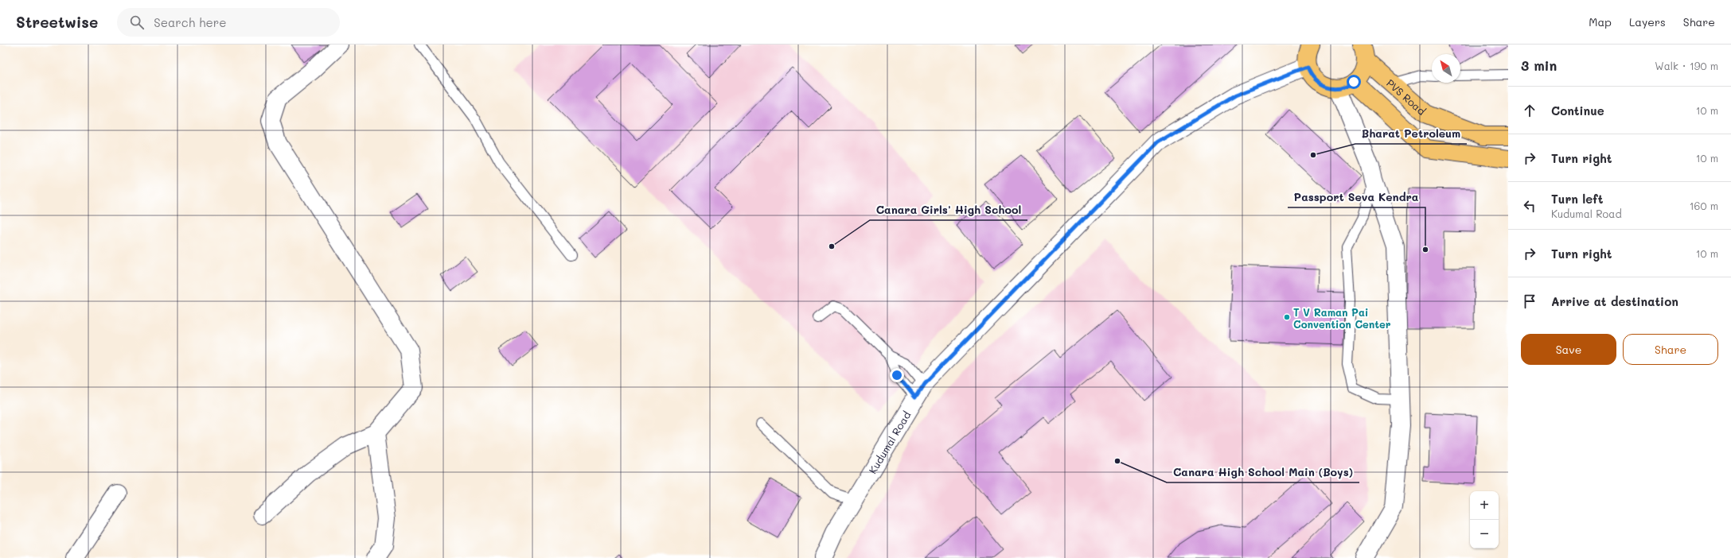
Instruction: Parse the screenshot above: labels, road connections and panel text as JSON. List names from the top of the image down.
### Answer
{
  "streets": {
    "main road": ["PVS Road"],
    "street": ["Kudumal Road"]
  },
  "places": [
    "Bharat Petroleum",
    "Canara Girls' High School",
    "Passport Seva Kendra",
    "T V Raman Pai Convention Center",
    "Canara High School Main (Boys)"
  ],
  "north": "top left",
  "page": {
    "header": "Streetwise",
    "search": "Search here",
    "nav": ["Map", "Layers", "Share"],
    "heading": ["3 min", "Walk · 190 m"],
    "list": [
      ["Continue", "10 m"],
      ["Turn right", "10 m"],
      ["Turn left", "Kudumal Road", "160 m"],
      ["Turn right", "10 m"],
      "Arrive at destination"
    ],
    "buttons": ["Save", "Share"],
    "map_buttons": ["+", "−"]
  }
}
